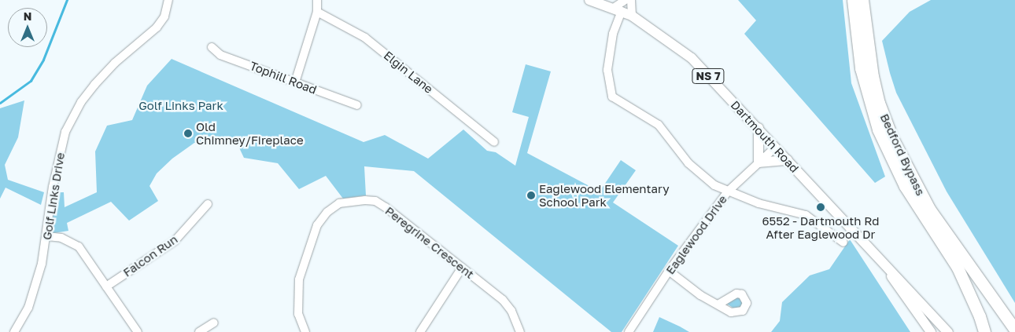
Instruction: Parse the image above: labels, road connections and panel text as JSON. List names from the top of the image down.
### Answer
{
  "streets": {
    "highway": ["Bedford Bypass"],
    "main road": ["NS 7", "Dartmouth Road"],
    "street": [
      "Elgin Lane",
      "Tophill Road",
      "Golf Links Drive",
      "Eaglewood Drive",
      "Peregrine Crescent",
      "Falcon Run"
    ]
  },
  "crossings": [
    ["Dartmouth Road", "Eaglewood Drive"]
  ],
  "parks": ["Golf Links Park"],
  "places": ["Old Chimney/Fireplace", "Eaglewood Elementary School Park", "6552 - Dartmouth Rd After Eaglewood Dr"],
  "north": "top"
}
